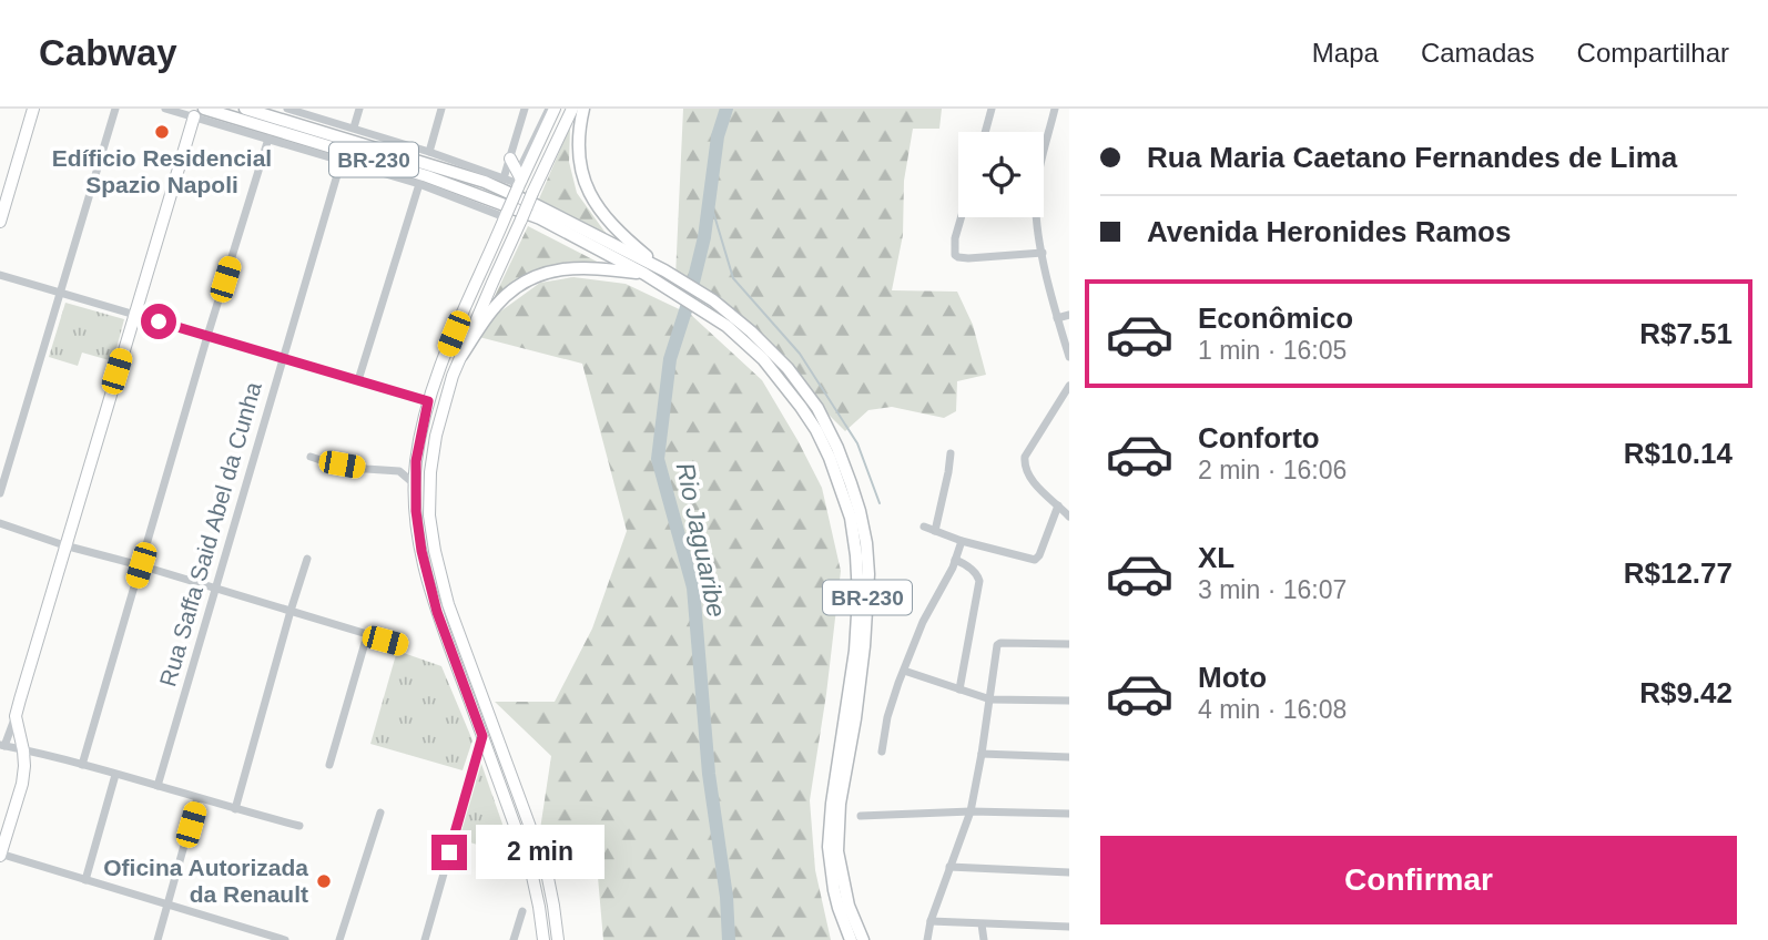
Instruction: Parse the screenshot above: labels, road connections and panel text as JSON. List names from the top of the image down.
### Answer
{
  "streets": {
    "highway": ["BR-230"],
    "street": ["Rua Saffa Said Abel da Cunha"]
  },
  "water": ["Rio Jaguaribe"],
  "places": ["Edíficio Residencial Spazio Napoli", "Oficina Autorizada da Renault"],
  "page": {
    "header": "Cabway",
    "nav": ["Mapa", "Camadas", "Compartilhar"],
    "banner": ["Rua Maria Caetano Fernandes de Lima", "Avenida Heronides Ramos"],
    "list": [
      {
        "name": "Econômico",
        "note": "1 min · 16:05",
        "value": "R$7.51"
      },
      {
        "name": "Conforto",
        "note": "2 min · 16:06",
        "value": "R$10.14"
      },
      {
        "name": "XL",
        "note": "3 min · 16:07",
        "value": "R$12.77"
      },
      {
        "name": "Moto",
        "note": "4 min · 16:08",
        "value": "R$9.42"
      }
    ],
    "buttons": "Confirmar",
    "bubble": "2 min"
  }
}
